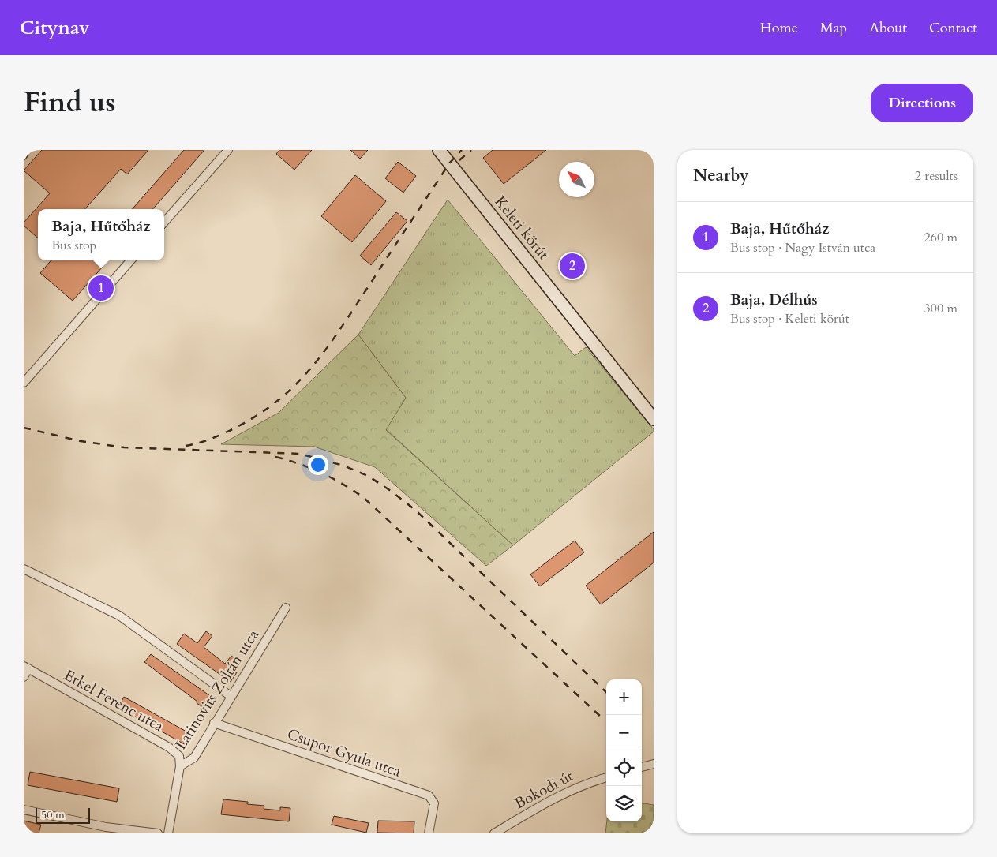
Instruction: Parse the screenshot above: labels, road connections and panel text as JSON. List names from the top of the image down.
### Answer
{
  "streets": {
    "main road": ["Keleti körút"],
    "street": [
      "Latinovits Zoltán utca",
      "Erkel Ferenc utca",
      "Csupor Gyula utca",
      "Bokodi út"
    ]
  },
  "crossings": [
    ["Latinovits Zoltán utca", "Erkel Ferenc utca"],
    ["Latinovits Zoltán utca", "Csupor Gyula utca"]
  ],
  "scale_bar": "50 m",
  "north": "top left",
  "page": {
    "header": "Citynav",
    "nav": [
      "Home",
      "Map",
      "About",
      "Contact"
    ],
    "title": "Find us",
    "buttons": "Directions",
    "heading": ["Nearby", "2 results"],
    "list": [
      {
        "mark": "1",
        "name": "Baja, Hűtőház",
        "note": "Bus stop · Nagy István utca",
        "value": "260 m"
      },
      {
        "mark": "2",
        "name": "Baja, Délhús",
        "note": "Bus stop · Keleti körút",
        "value": "300 m"
      }
    ],
    "popup": ["Baja, Hűtőház", "Bus stop"],
    "pins": ["2", "1"],
    "map_buttons": ["+", "−"],
    "scale": "50 m"
  }
}
